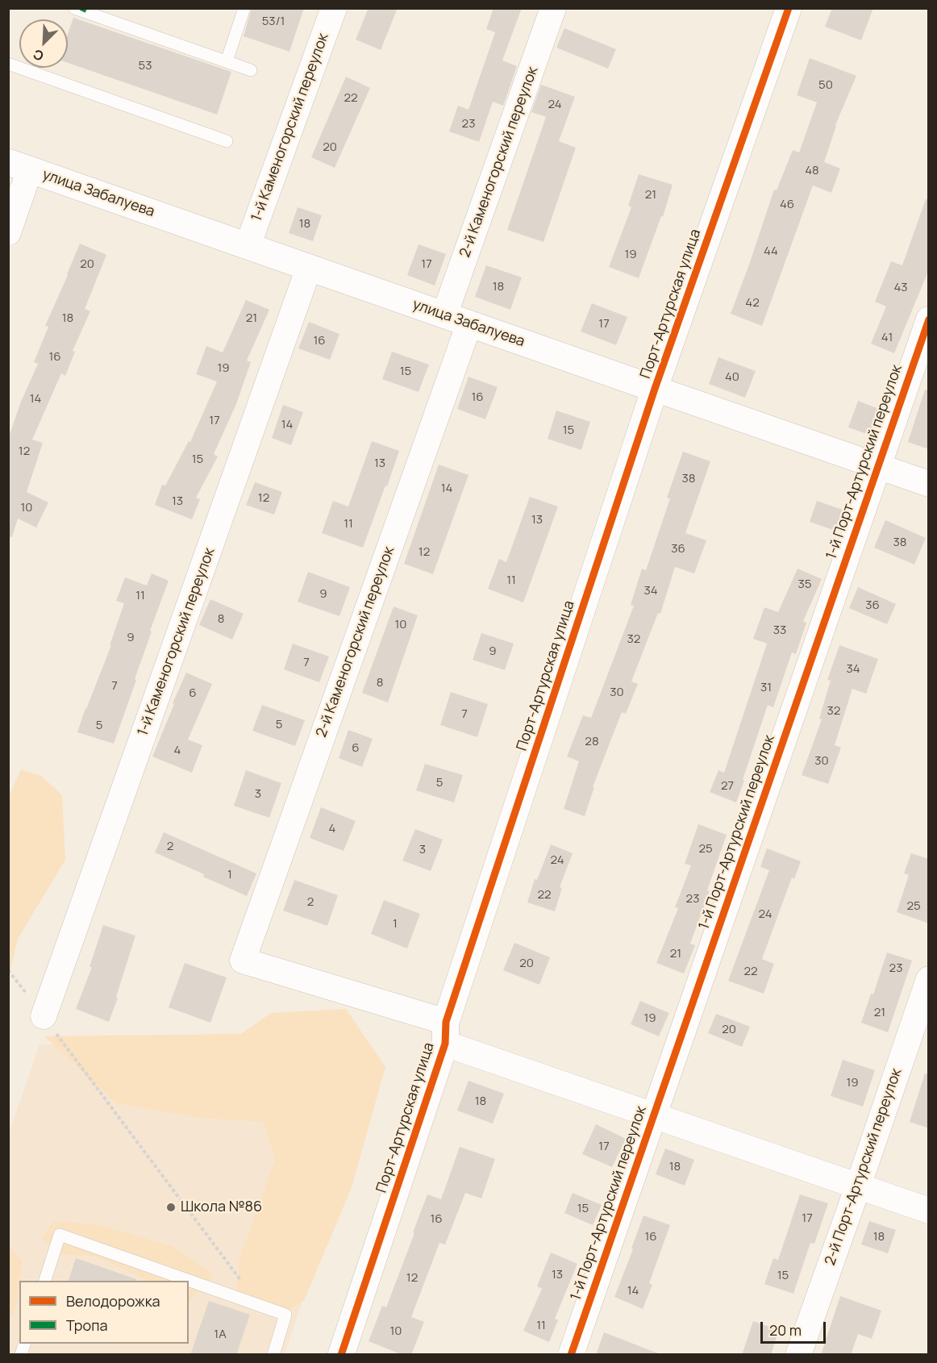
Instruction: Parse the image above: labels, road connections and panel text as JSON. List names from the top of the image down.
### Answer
{
  "streets": {
    "street": [
      "1-й Каменогорский переулок",
      "2-й Каменогорский переулок",
      "улица Забалуева",
      "Порт-Артурская улица",
      "1-й Порт-Артурский переулок",
      "2-й Порт-Артурский переулок"
    ]
  },
  "crossings": [
    ["1-й Каменогорский переулок", "улица Забалуева"],
    ["2-й Каменогорский переулок", "улица Забалуева"],
    ["2-й Каменогорский переулок", "Порт-Артурская улица"],
    ["улица Забалуева", "Порт-Артурская улица"],
    ["улица Забалуева", "1-й Порт-Артурский переулок"]
  ],
  "places": ["Школа №86"],
  "house_numbers": [
    "53/1",
    "53",
    "50",
    "22",
    "24",
    "23",
    "20",
    "48",
    "21",
    "46",
    "18",
    "44",
    "19",
    "20",
    "17",
    "18",
    "43",
    "42",
    "18",
    "21",
    "17",
    "41",
    "16",
    "16",
    "19",
    "15",
    "40",
    "16",
    "14",
    "17",
    "14",
    "15",
    "12",
    "15",
    "13",
    "38",
    "14",
    "12",
    "13",
    "10",
    "13",
    "11",
    "38",
    "36",
    "12",
    "11",
    "35",
    "34",
    "9",
    "11",
    "36",
    "8",
    "10",
    "33",
    "9",
    "32",
    "9",
    "7",
    "34",
    "8",
    "7",
    "31",
    "30",
    "6",
    "32",
    "7",
    "5",
    "5",
    "28",
    "6",
    "4",
    "30",
    "5",
    "27",
    "3",
    "4",
    "2",
    "25",
    "3",
    "24",
    "1",
    "22",
    "23",
    "2",
    "25",
    "24",
    "1",
    "21",
    "20",
    "23",
    "22",
    "21",
    "19",
    "20",
    "19",
    "18",
    "17",
    "18",
    "15",
    "17",
    "16",
    "16",
    "18",
    "13",
    "15",
    "12",
    "14",
    "11",
    "10",
    "1А"
  ],
  "legend": ["Велодорожка", "Тропа"],
  "scale_bar": "20 m",
  "north": "bottom left"
}
